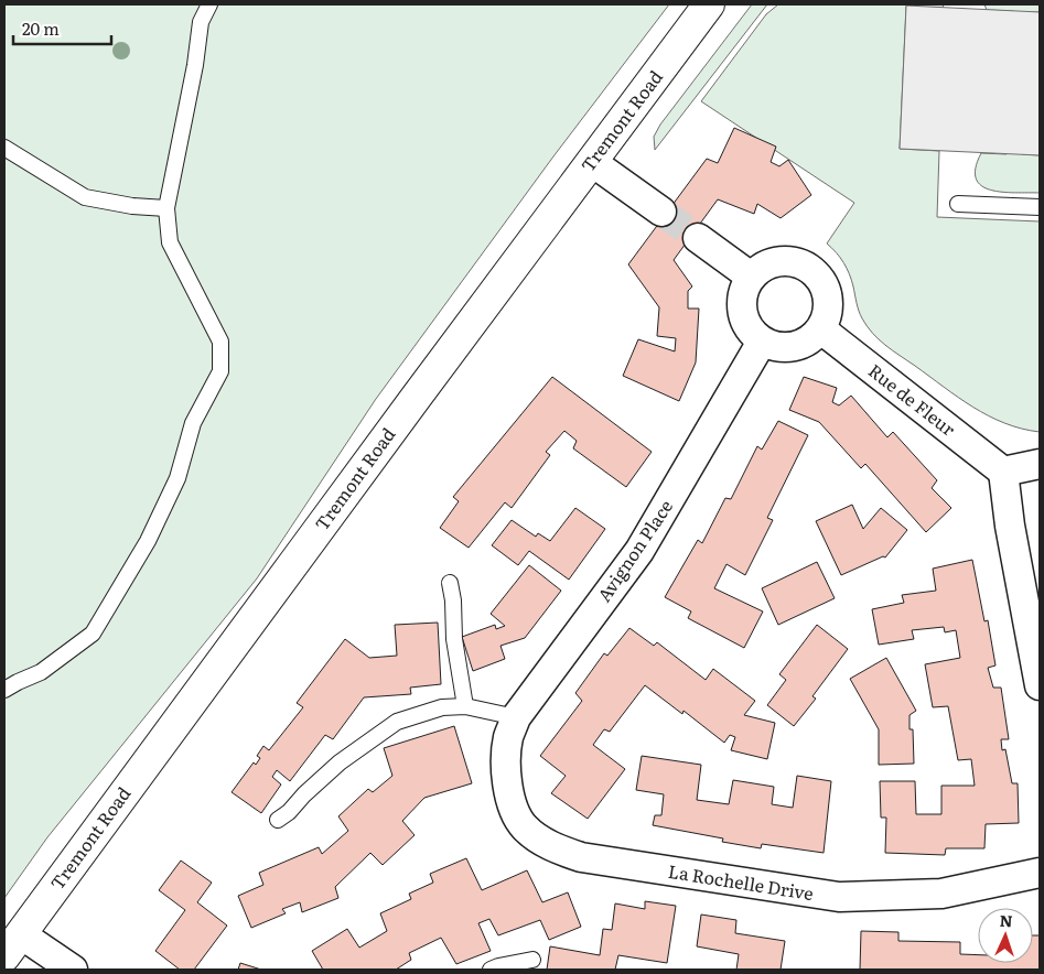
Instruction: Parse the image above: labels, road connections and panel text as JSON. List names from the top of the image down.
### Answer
{
  "streets": {
    "main road": ["Tremont Road"],
    "street": ["Rue de Fleur", "Avignon Place", "La Rochelle Drive"]
  },
  "crossings": [
    ["Rue de Fleur", "Avignon Place"],
    ["Avignon Place", "La Rochelle Drive"]
  ],
  "scale_bar": "20 m",
  "north": "top"
}
